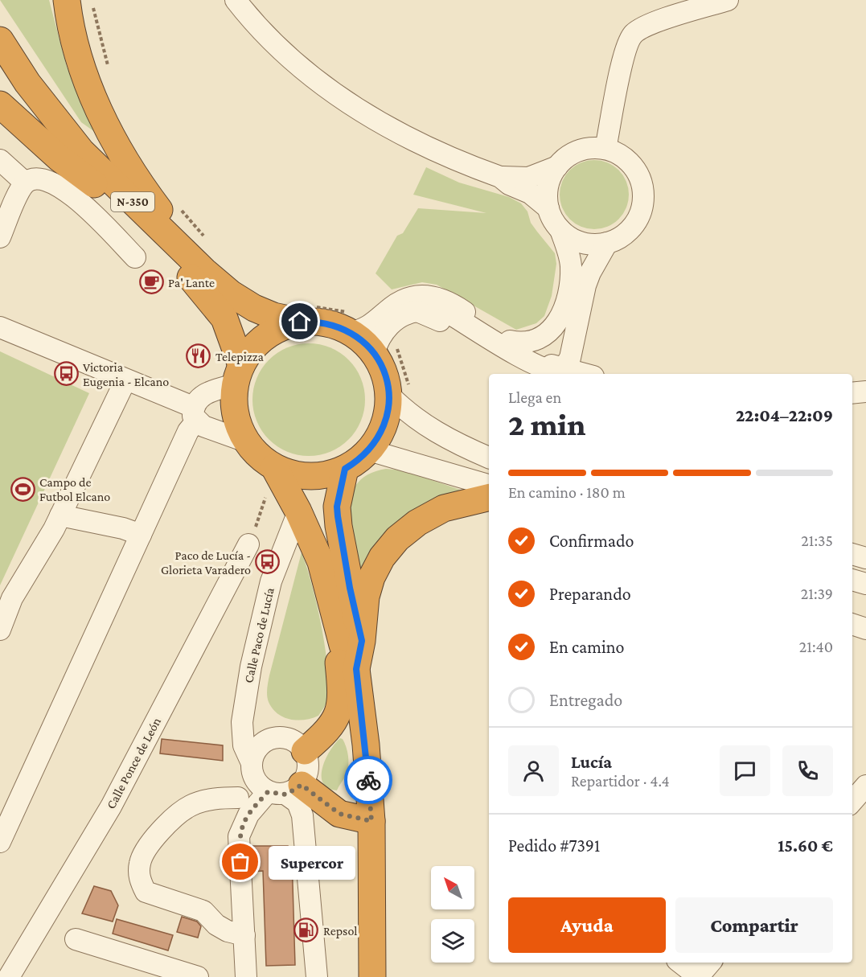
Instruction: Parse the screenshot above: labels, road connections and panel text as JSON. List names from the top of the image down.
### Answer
{
  "streets": {
    "highway": ["N-350"],
    "street": ["Calle Paco de Lucía", "Calle Ponce de León"]
  },
  "crossings": [
    ["N-350", "Calle Paco de Lucía"]
  ],
  "places": {
    "cafe": ["Pa' Lante"],
    "restaurant": ["Telepizza"],
    "bus stop": ["Victoria Eugenia - Elcano", "Paco de Lucía - Glorieta Varadero"],
    "sports": ["Campo de Futbol Elcano"],
    "other": ["Supercor"],
    "fuel station": ["Repsol"]
  },
  "north": "top left",
  "page": {
    "heading": ["2 min", "Llega en", "22:04–22:09"],
    "panel": [
      "Lucía",
      "Repartidor · 4.4",
      "Pedido #7391",
      "15.60 €"
    ],
    "bar": "En camino · 180 m",
    "list": [
      ["Confirmado", "21:35"],
      ["Preparando", "21:39"],
      ["En camino", "21:40"],
      "Entregado"
    ],
    "bubble": "Supercor",
    "buttons": ["Ayuda", "Compartir"]
  }
}
